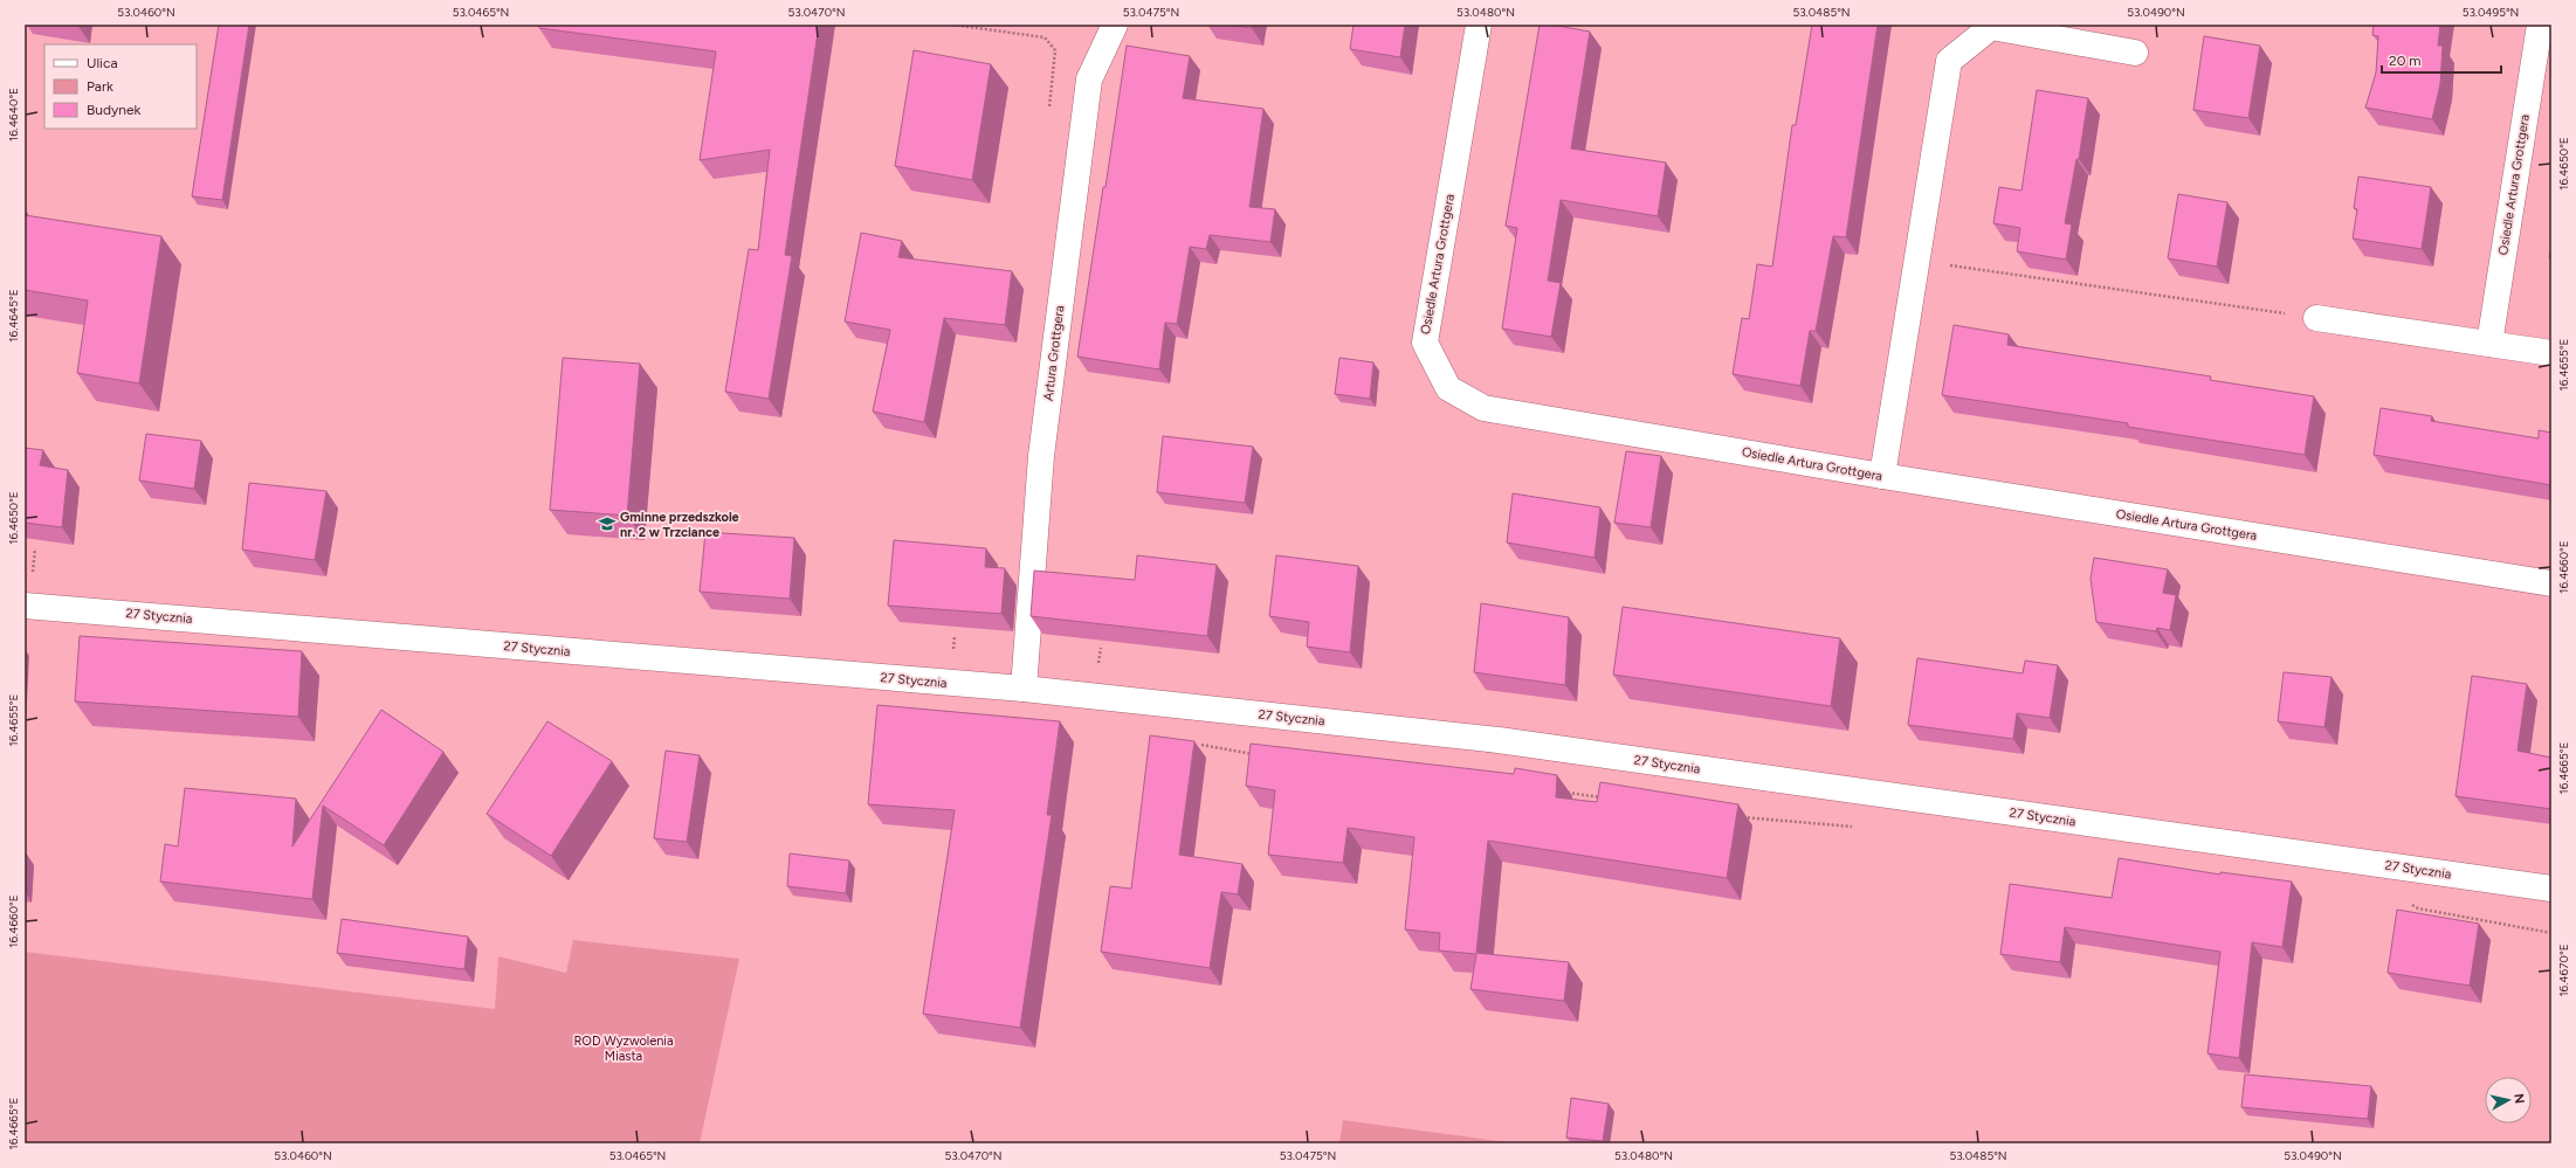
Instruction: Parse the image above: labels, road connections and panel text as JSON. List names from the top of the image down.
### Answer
{
  "streets": {
    "street": ["Osiedle Artura Grottgera", "Artura Grottgera", "27 Stycznia"]
  },
  "crossings": [
    ["Artura Grottgera", "27 Stycznia"]
  ],
  "parks": ["ROD Wyzwolenia Miasta"],
  "places": {
    "school or university": ["Gminne przedszkole nr. 2 w Trzciance"]
  },
  "legend": ["Ulica", "Park", "Budynek"],
  "scale_bar": "20 m",
  "north": "right",
  "coordinates": [
    "53.0460°N",
    "53.0465°N",
    "53.0470°N",
    "53.0475°N",
    "53.0480°N",
    "53.0485°N",
    "53.0490°N",
    "53.0495°N",
    "16.4640°E",
    "16.4650°E",
    "16.4645°E",
    "16.4655°E",
    "16.4660°E",
    "16.4665°E",
    "16.4670°E"
  ]
}
